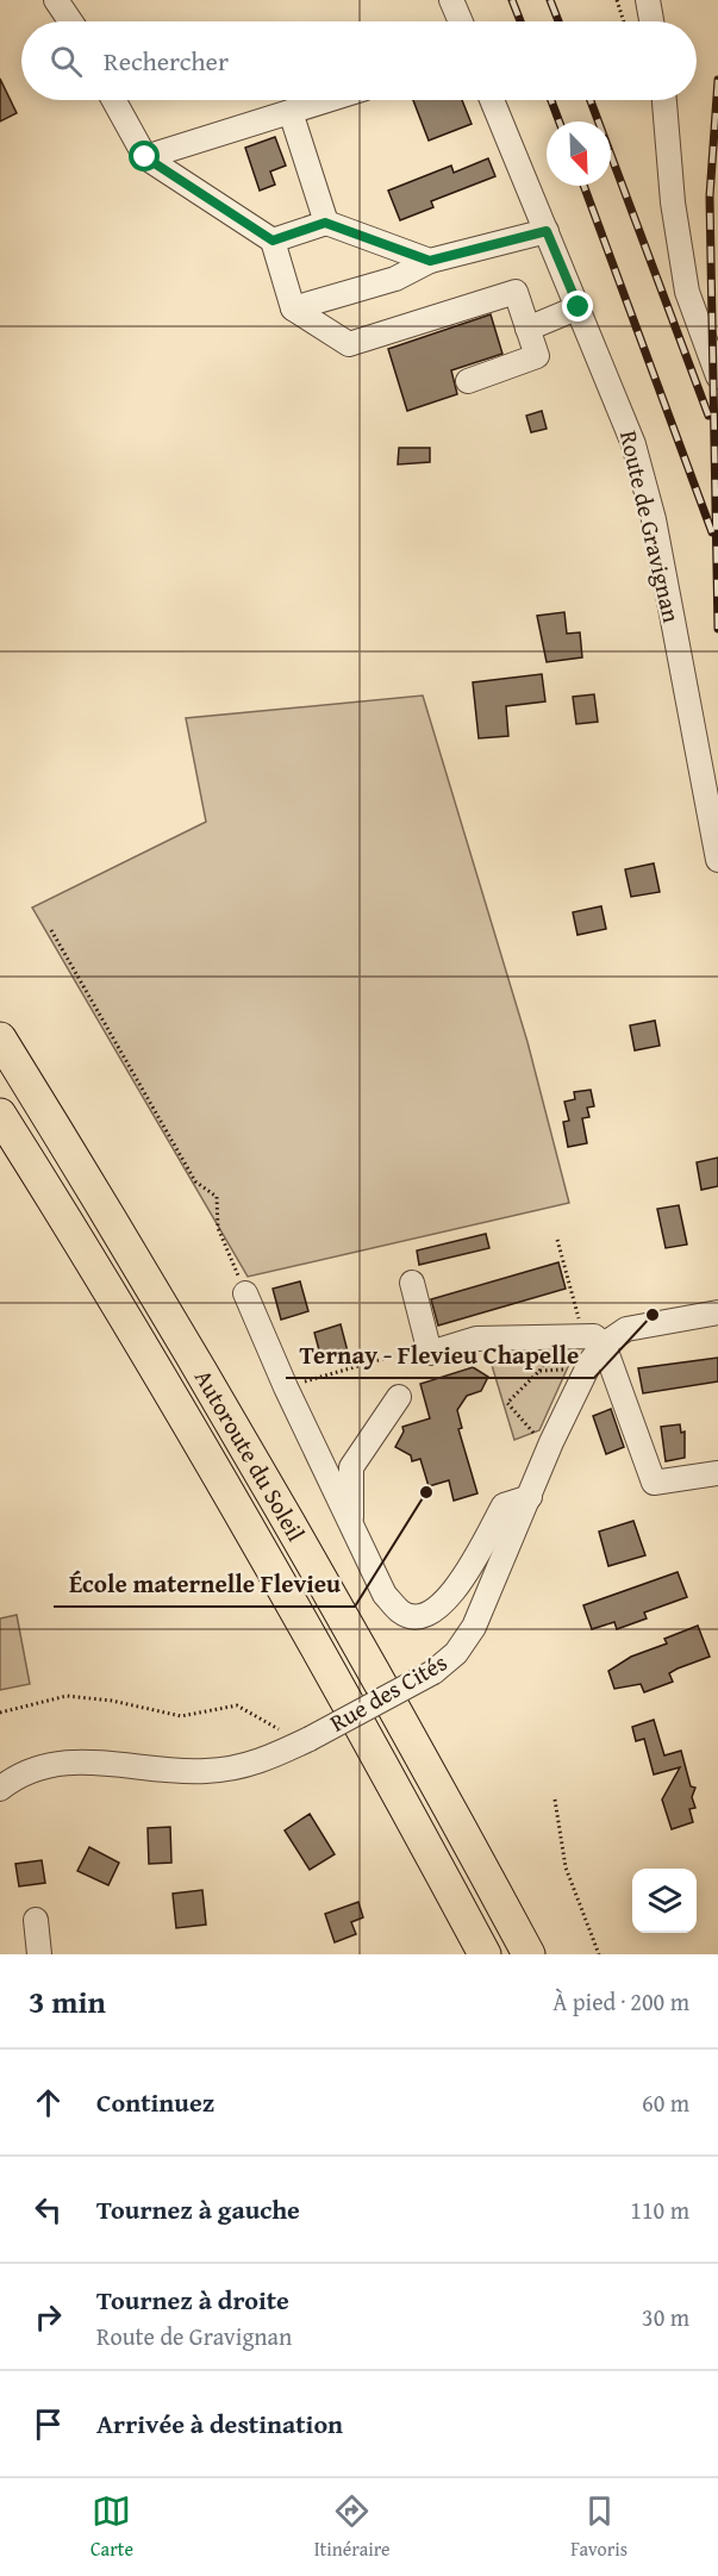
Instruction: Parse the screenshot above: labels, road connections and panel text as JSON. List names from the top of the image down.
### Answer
{
  "streets": {
    "highway": ["Autoroute du Soleil"],
    "street": ["Route de Gravignan", "Rue des Cités"]
  },
  "places": ["Ternay - Flevieu Chapelle", "École maternelle Flevieu"],
  "north": "bottom right",
  "page": {
    "search": "Rechercher",
    "heading": ["3 min", "À pied · 200 m"],
    "list": [
      ["Continuez", "60 m"],
      ["Tournez à gauche", "110 m"],
      ["Tournez à droite", "Route de Gravignan", "30 m"],
      "Arrivée à destination"
    ],
    "nav": ["Carte", "Itinéraire", "Favoris"]
  }
}
